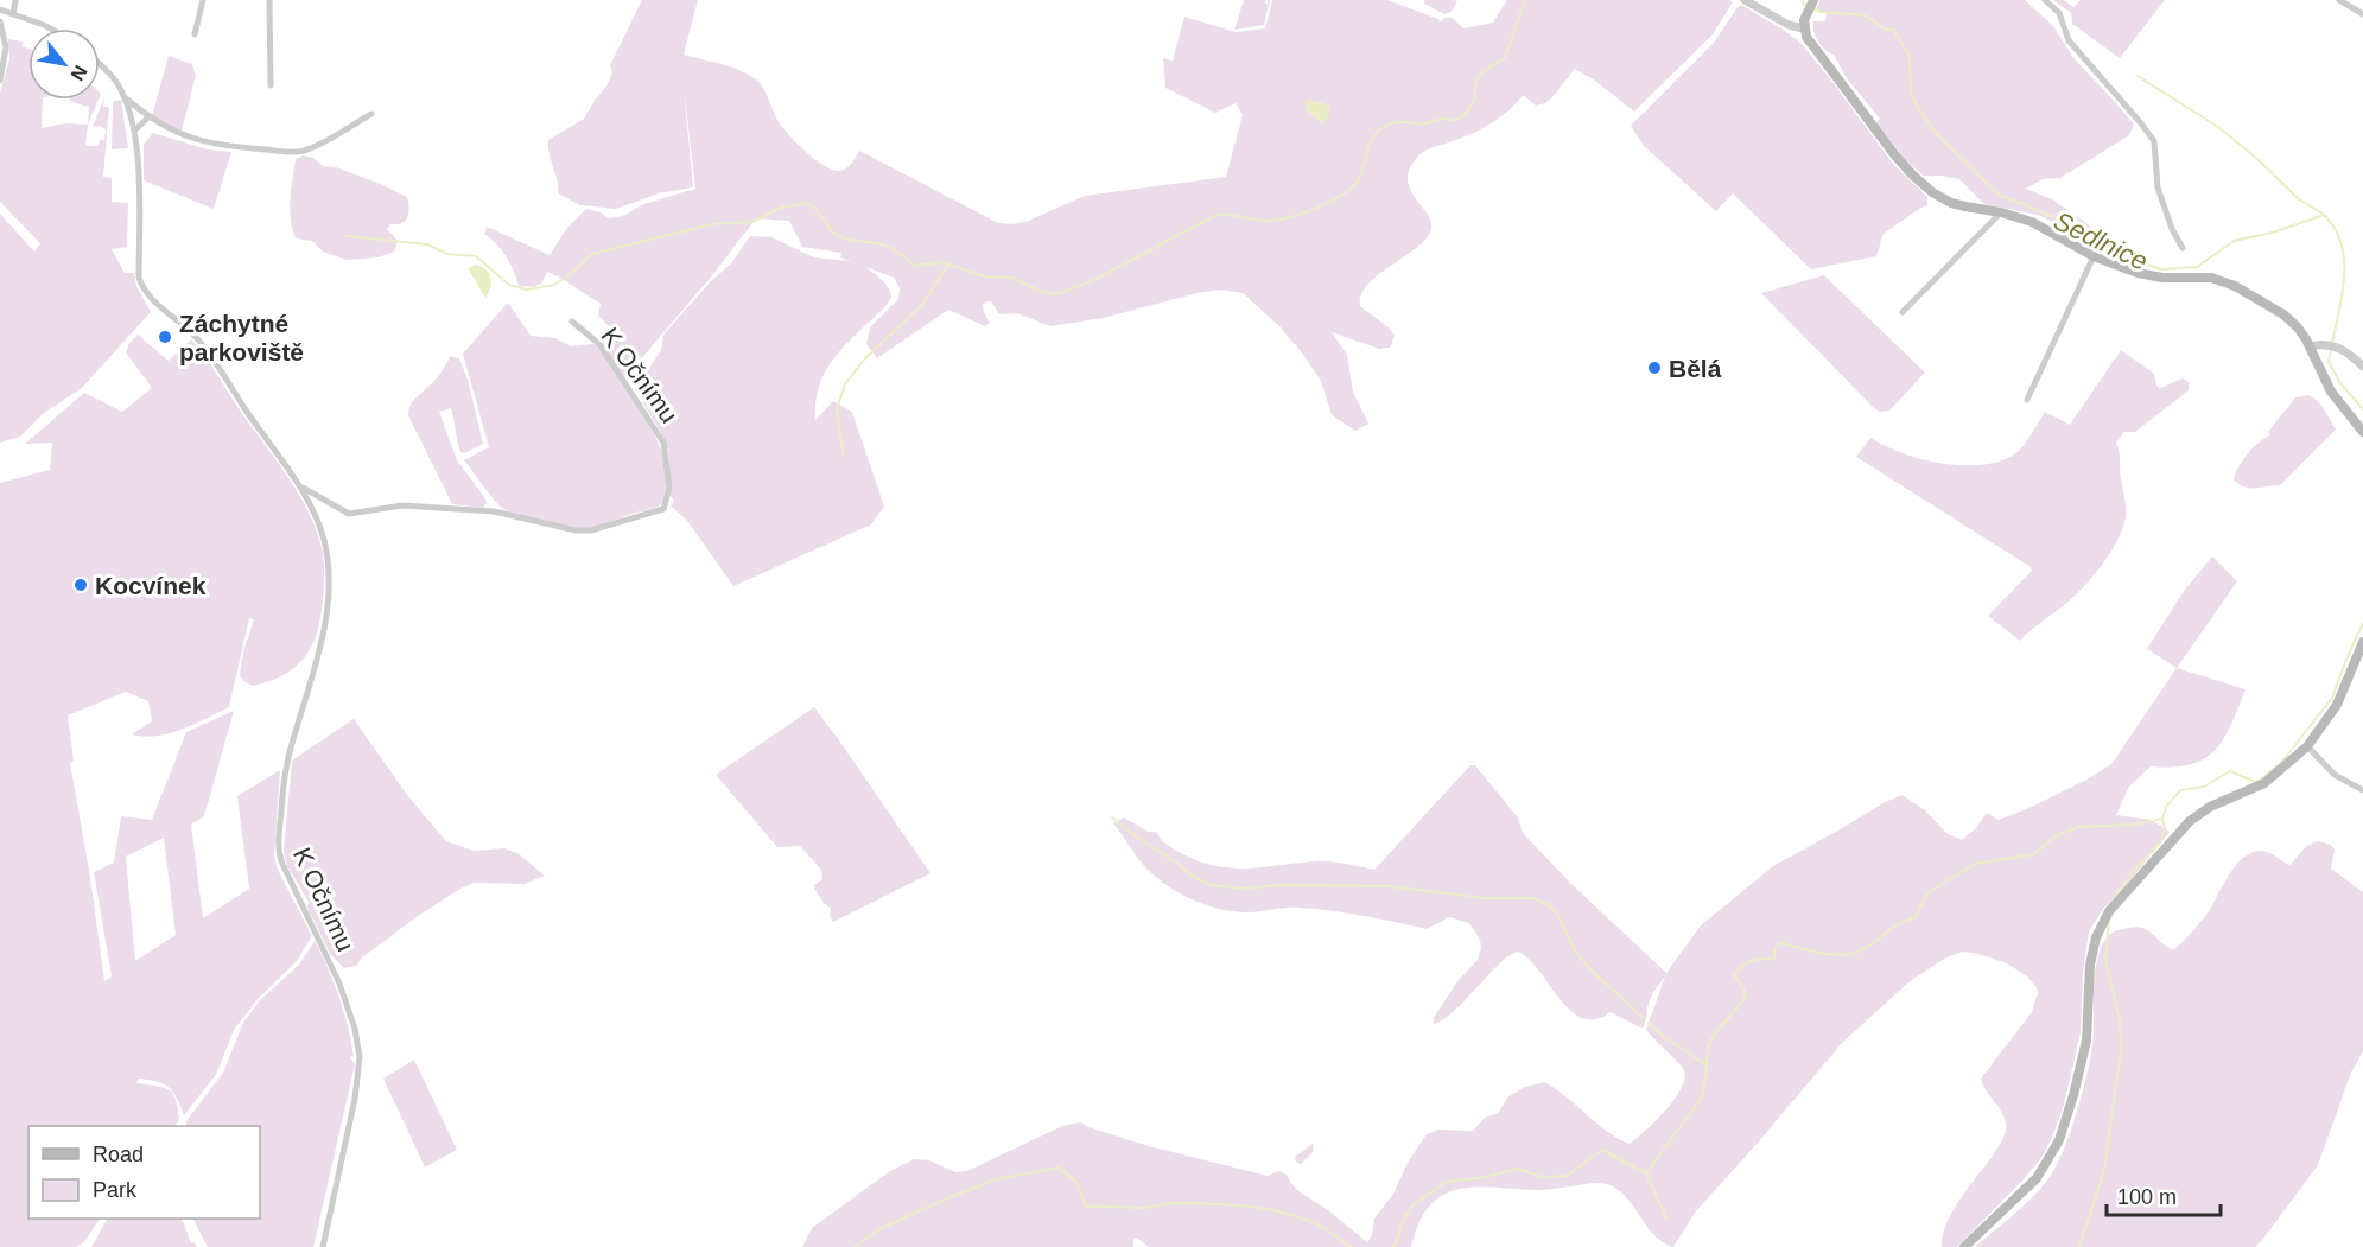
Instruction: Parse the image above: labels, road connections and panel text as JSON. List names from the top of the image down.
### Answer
{
  "streets": {
    "street": ["K Očnímu"]
  },
  "water": ["Sedlnice"],
  "places": ["Záchytné parkoviště", "Bělá", "Kocvínek"],
  "legend": ["Road", "Park"],
  "scale_bar": "100 m",
  "north": "bottom right"
}
